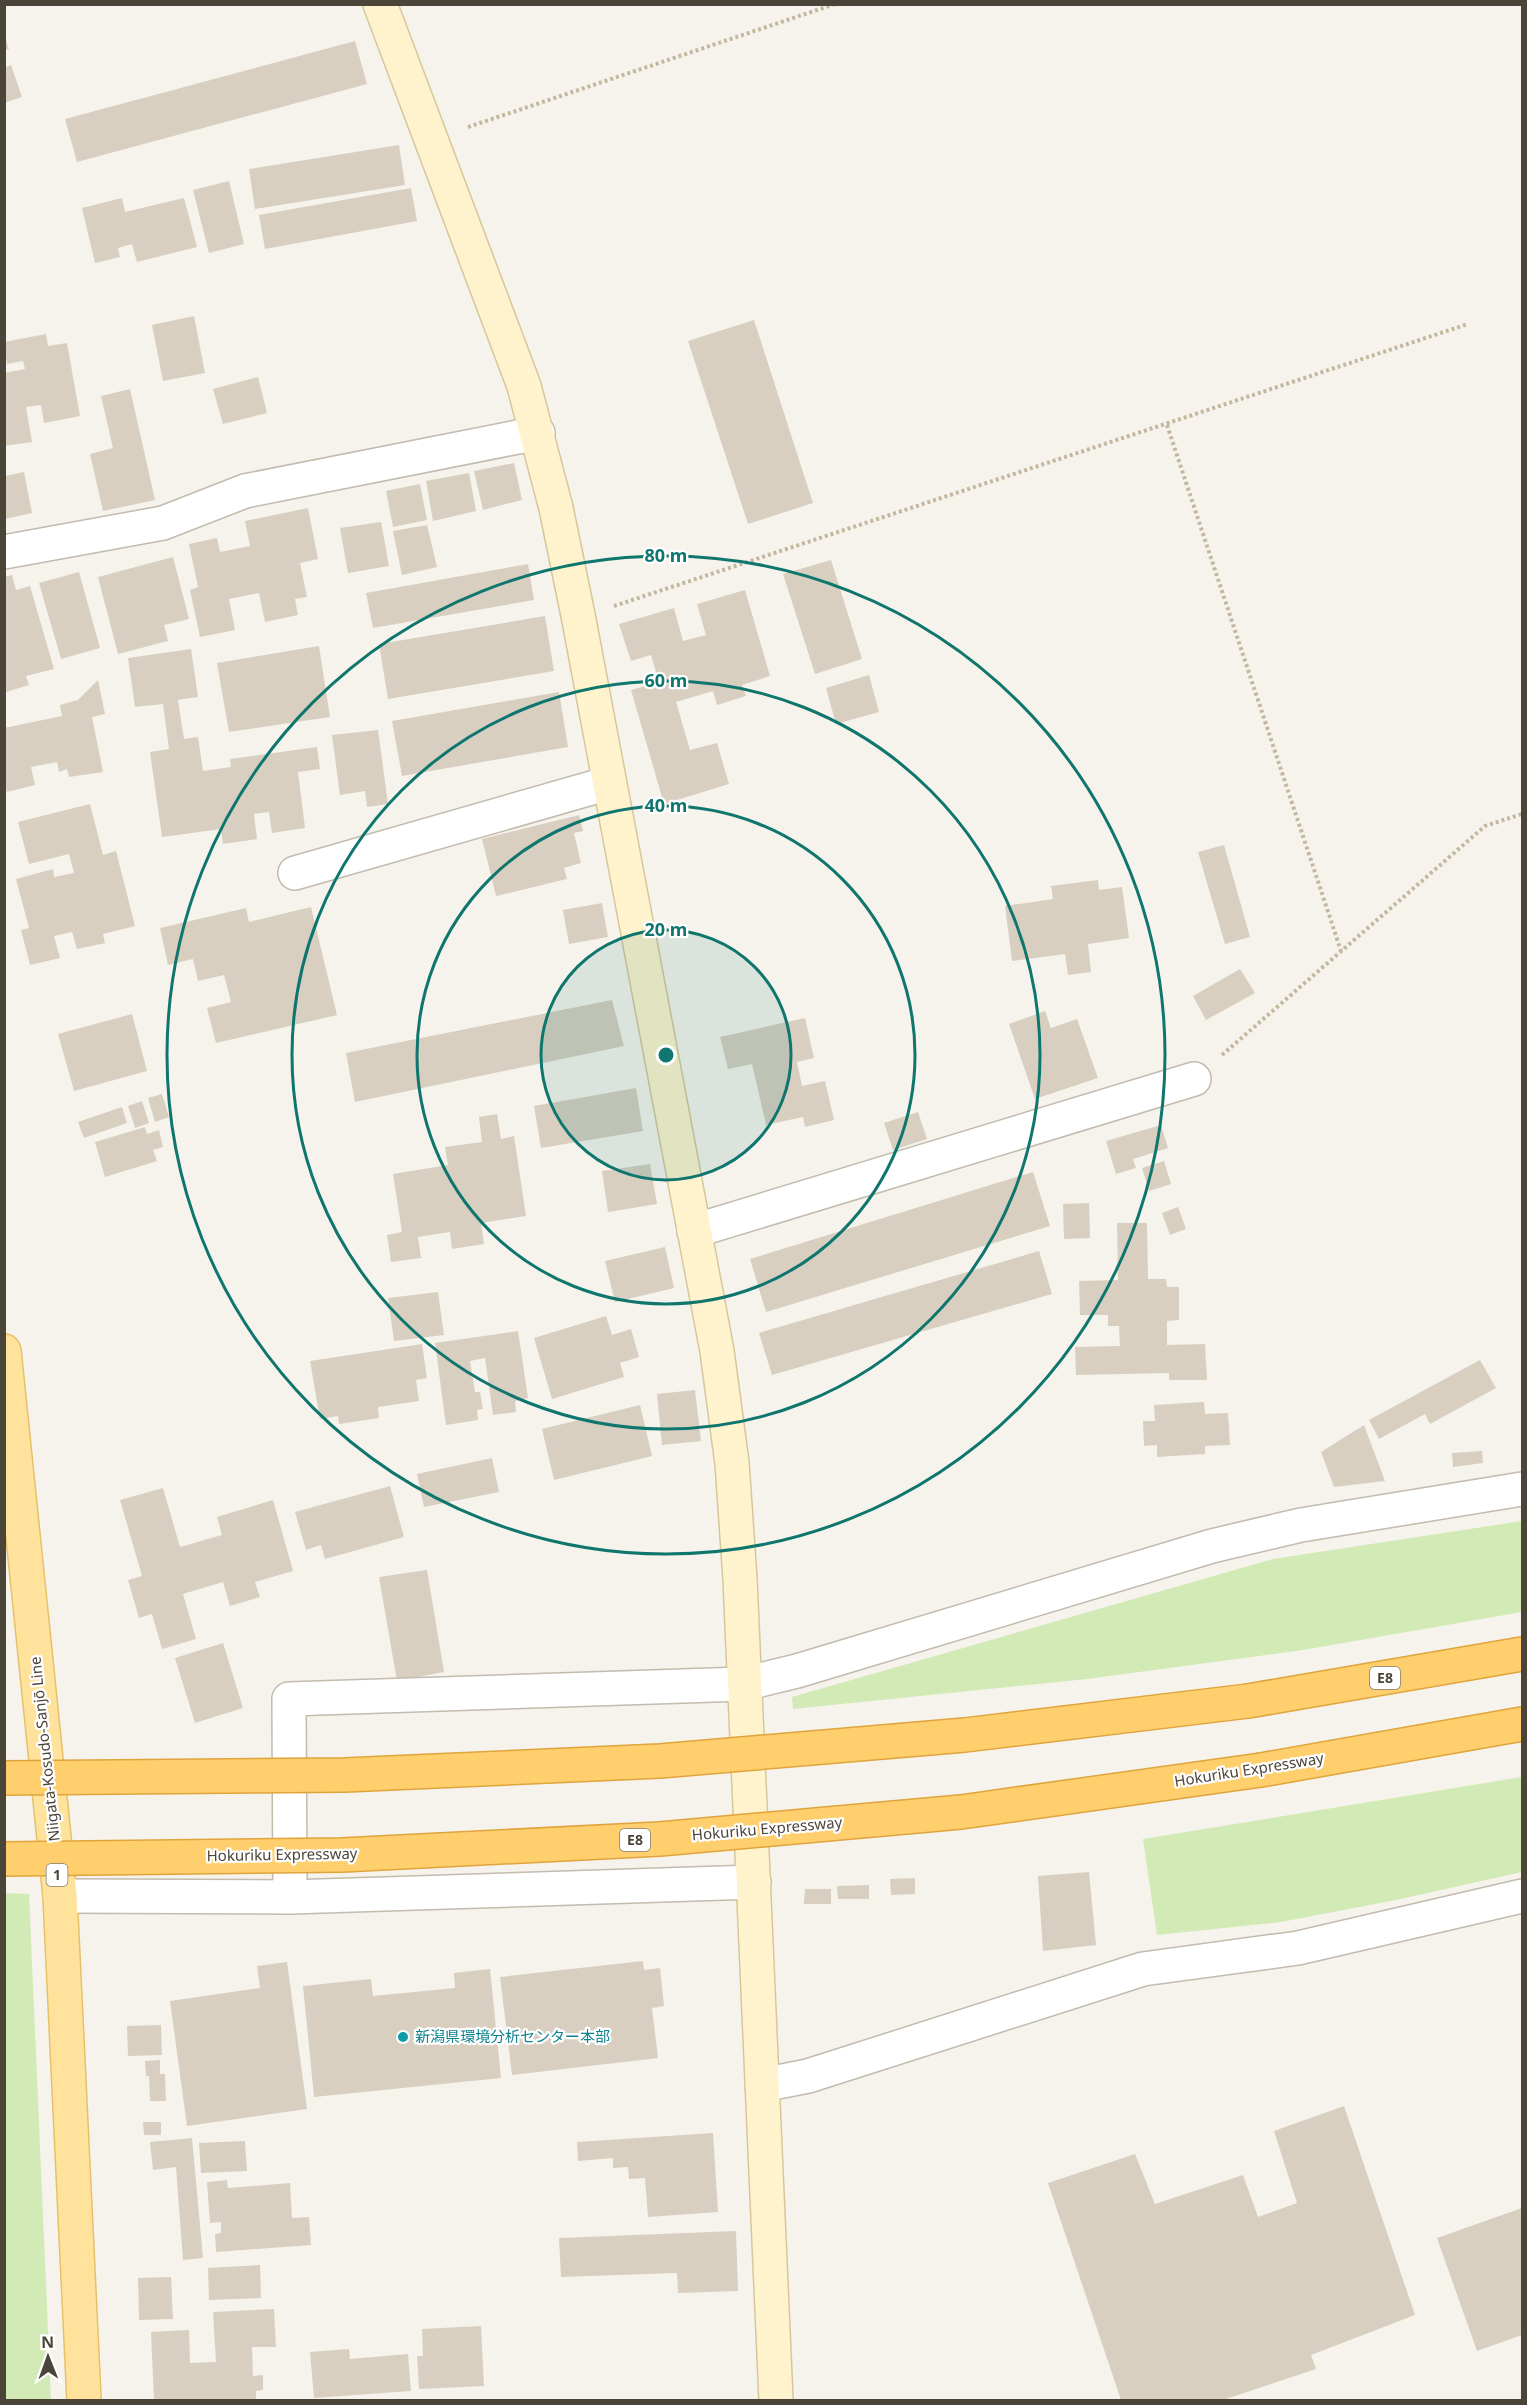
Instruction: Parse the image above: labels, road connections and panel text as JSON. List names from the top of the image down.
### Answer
{
  "streets": {
    "highway": ["E8", "Hokuriku Expressway"],
    "main road": ["Niigata-Kosudo-Sanjō Line", "1"]
  },
  "places": ["新潟県環境分析センター本部"],
  "north": "top",
  "rings": [
    "80 m",
    "60 m",
    "40 m",
    "20 m"
  ]
}
